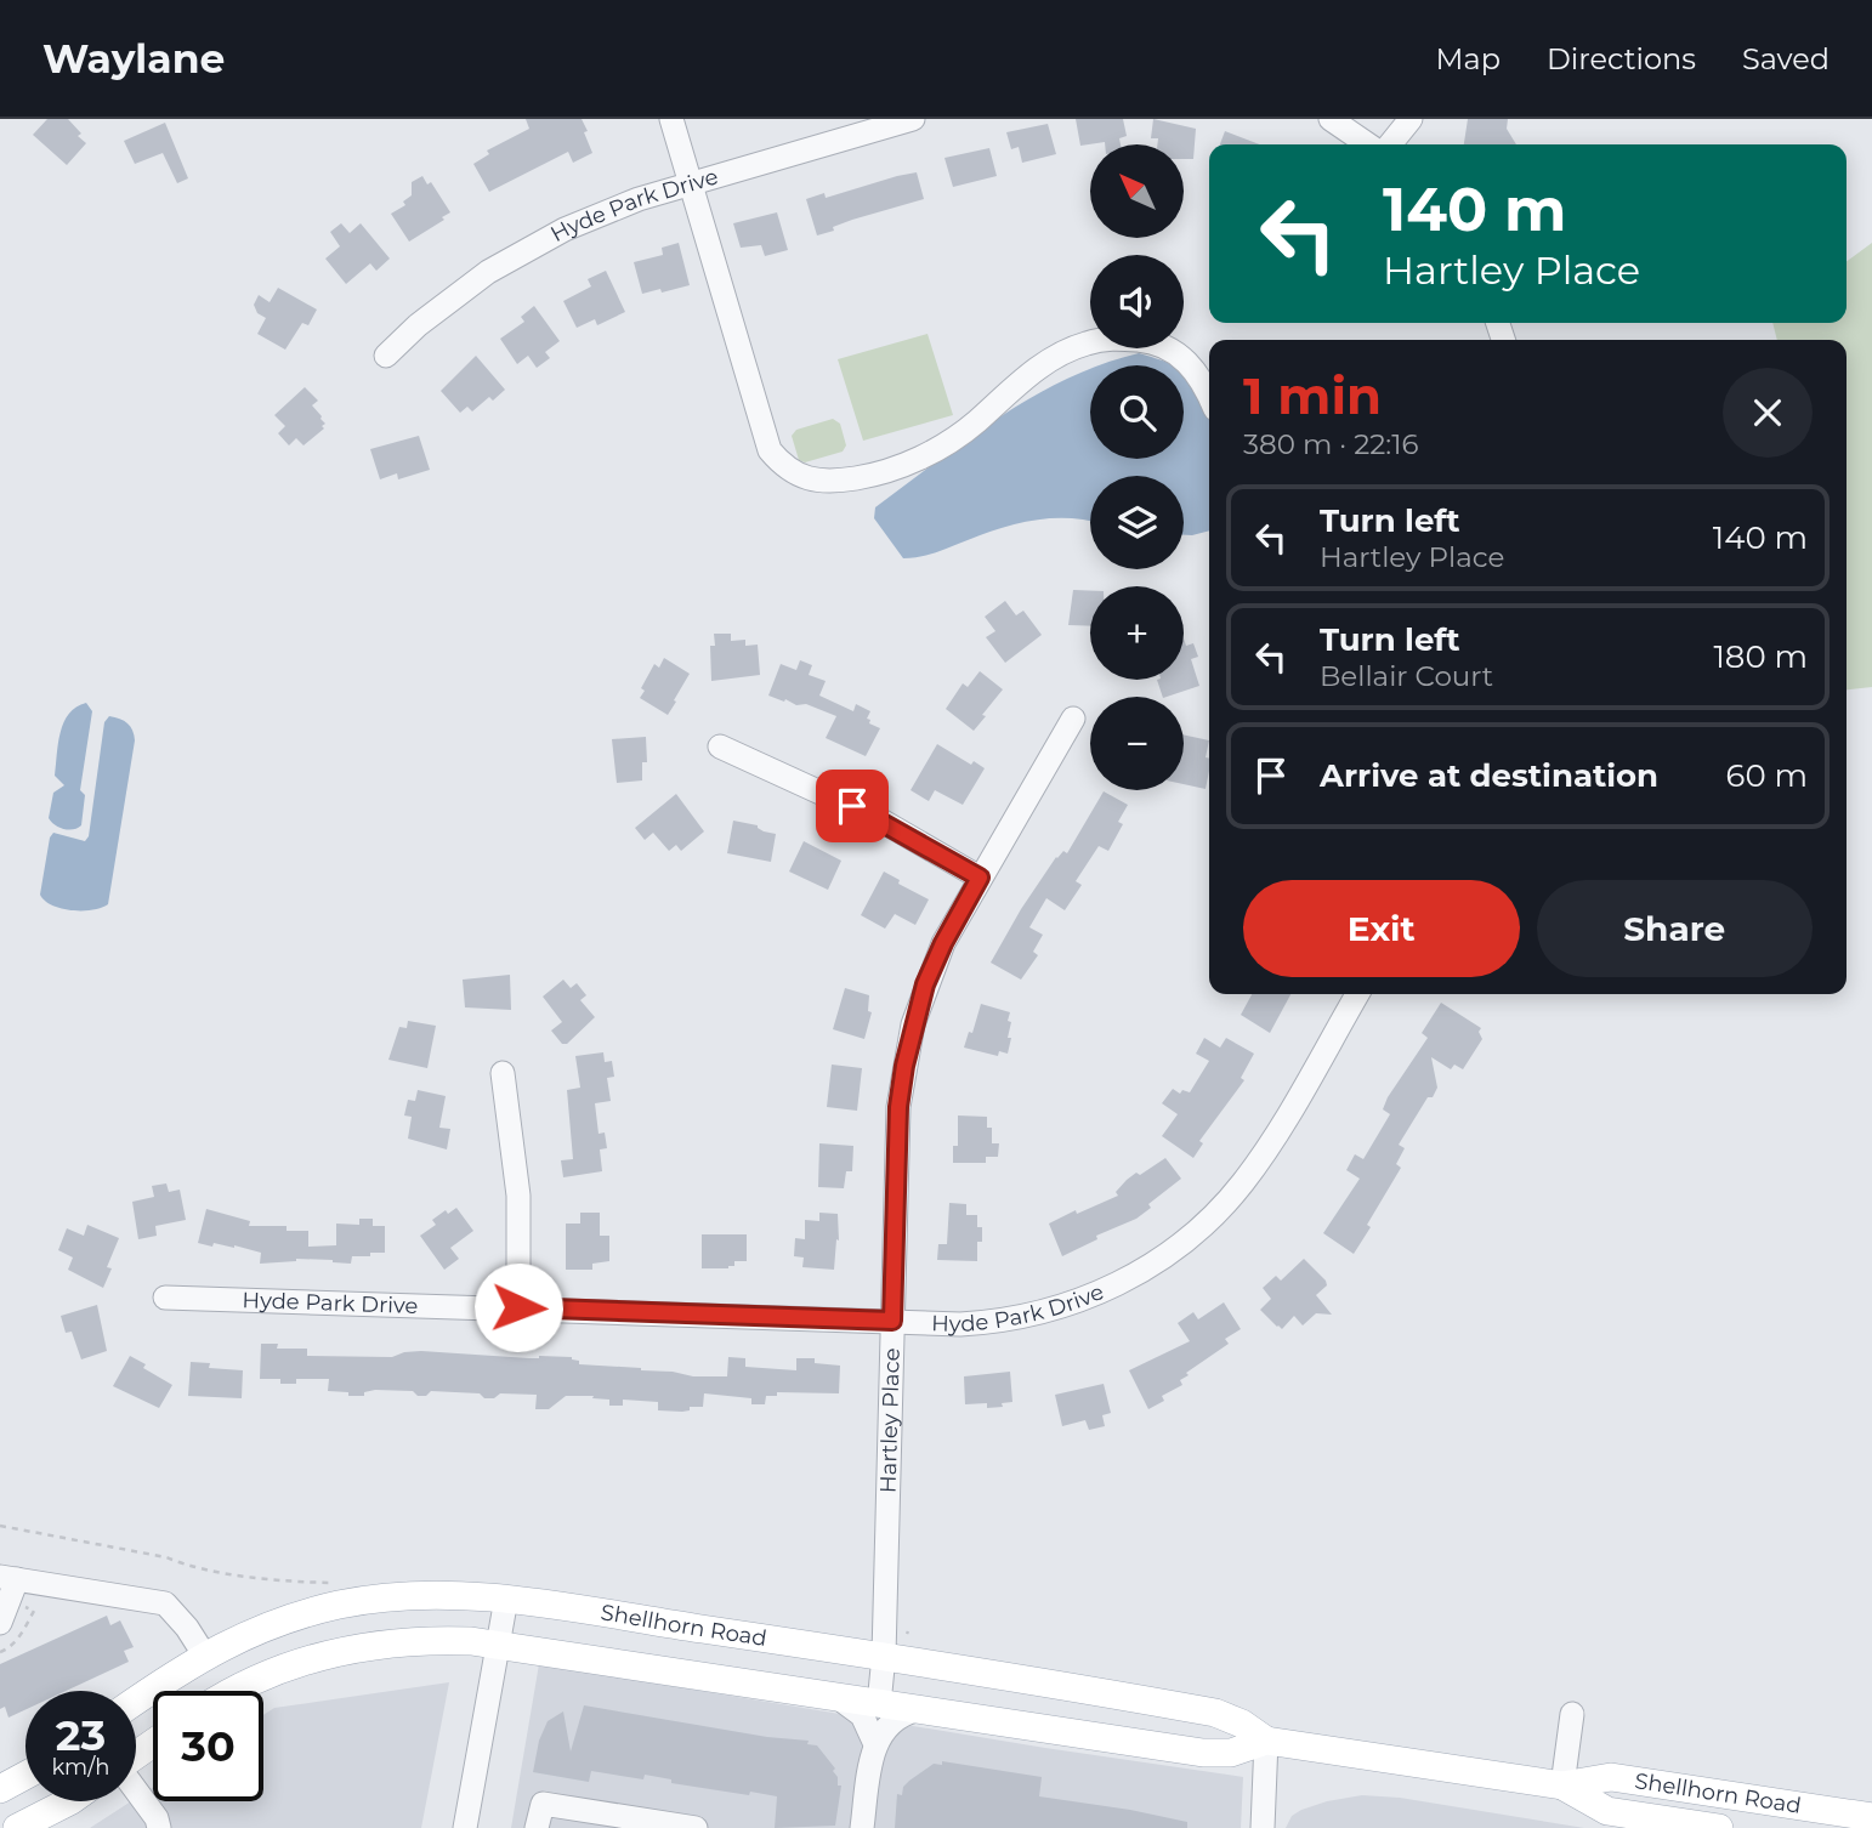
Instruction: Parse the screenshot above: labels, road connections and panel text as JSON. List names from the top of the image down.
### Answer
{
  "streets": {
    "main road": ["Shellhorn Road"],
    "street": ["Hyde Park Drive", "Hartley Place"]
  },
  "crossings": [
    ["Hyde Park Drive", "Hartley Place"],
    ["Hartley Place", "Shellhorn Road"]
  ],
  "north": "top left",
  "page": {
    "header": "Waylane",
    "nav": ["Map", "Directions", "Saved"],
    "map_buttons": ["+", "−"],
    "turn": ["140 m", "Hartley Place"],
    "heading": ["1 min", "380 m · 22:16"],
    "list": [
      {
        "name": "Turn left",
        "note": "Hartley Place",
        "value": "140 m"
      },
      {
        "name": "Turn left",
        "note": "Bellair Court",
        "value": "180 m"
      },
      {
        "name": "Arrive at destination",
        "value": "60 m"
      }
    ],
    "buttons": ["Exit", "Share"],
    "speed": "23 km/h",
    "limit": "30"
  }
}
